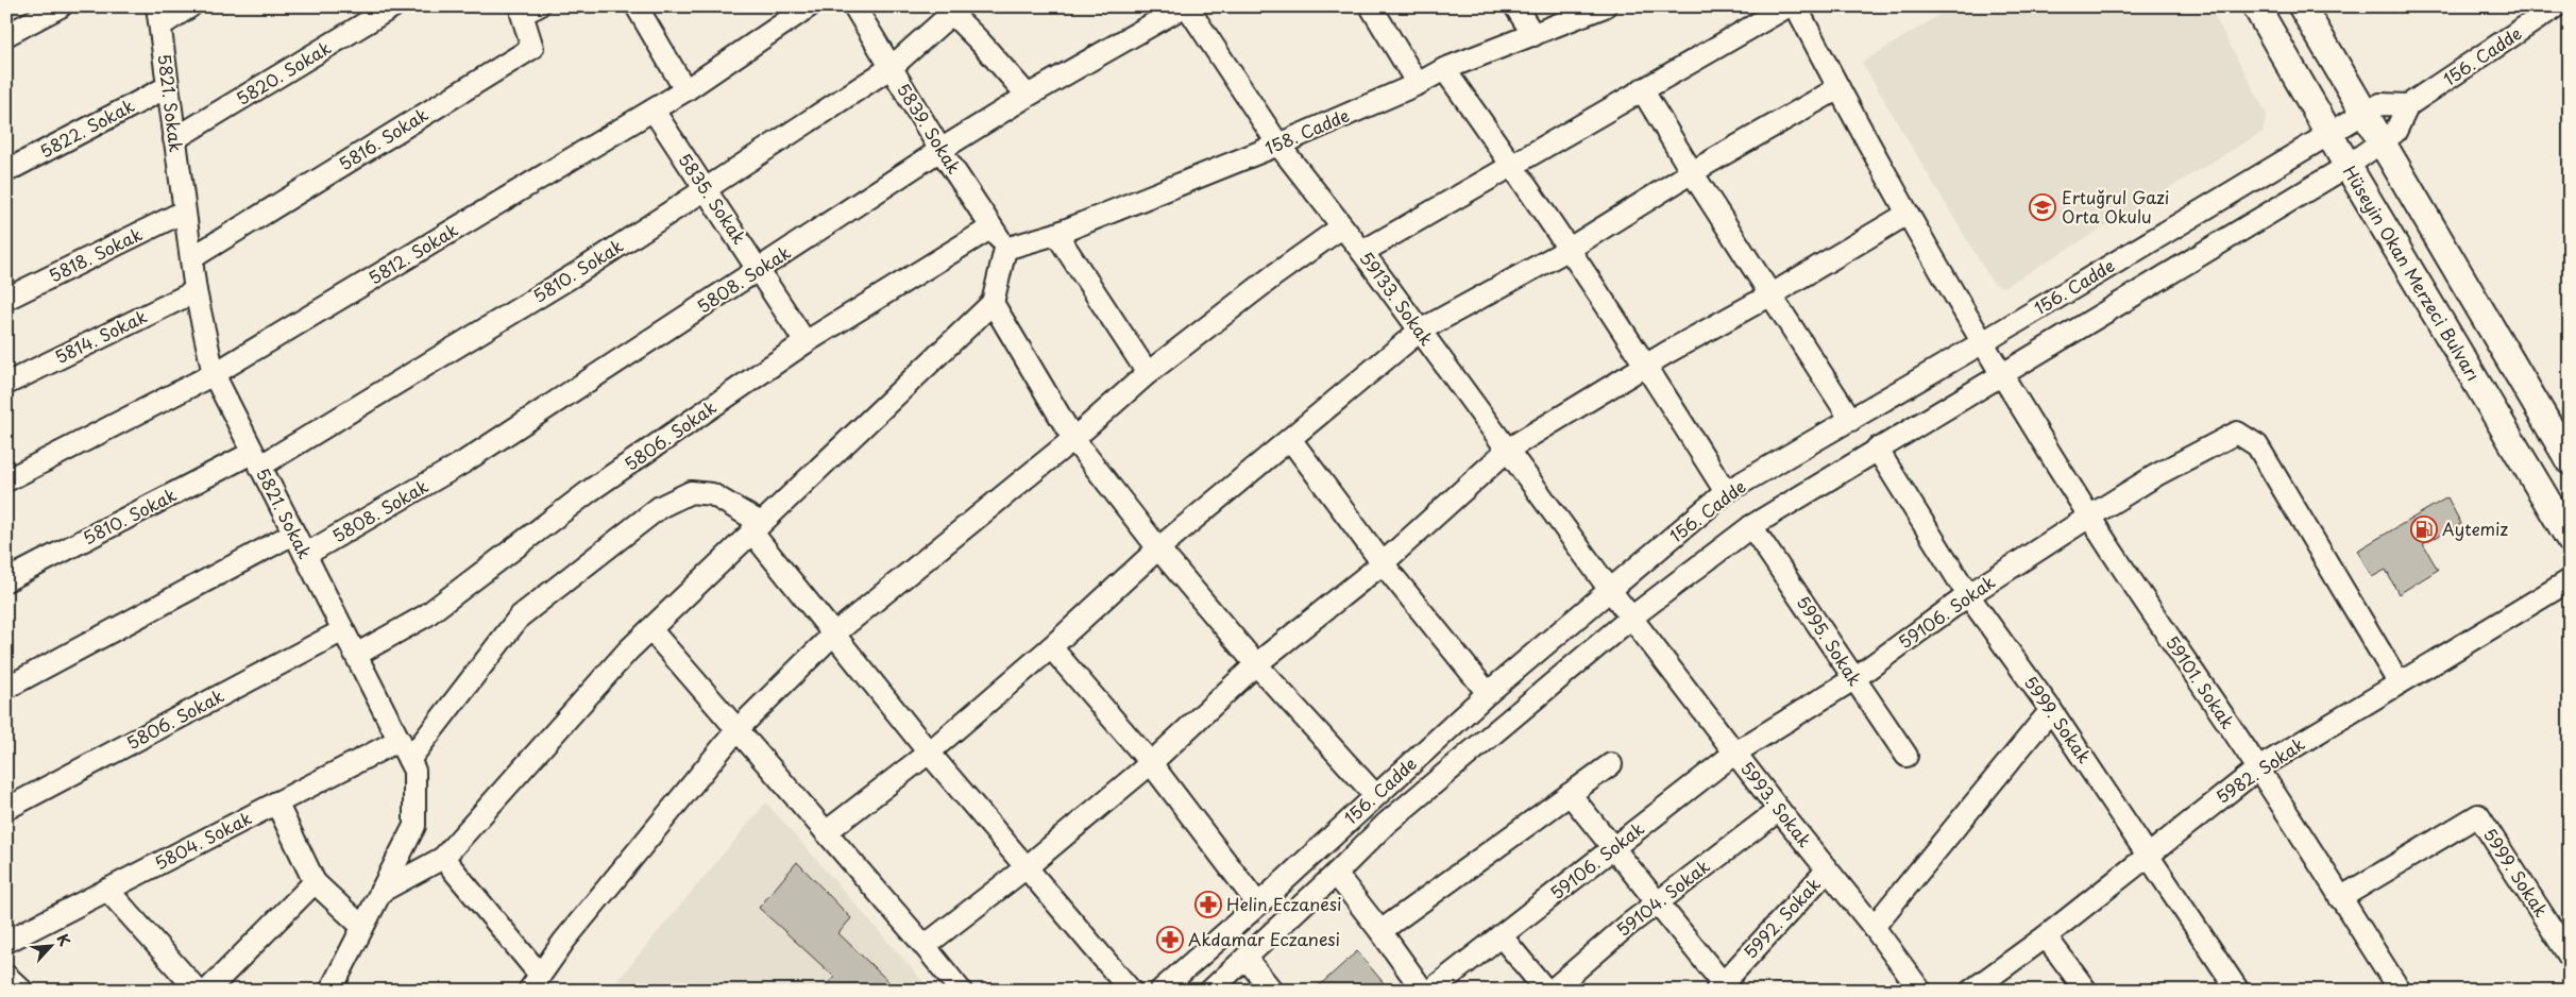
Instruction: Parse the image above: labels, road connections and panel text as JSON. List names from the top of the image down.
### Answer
{
  "streets": {
    "main road": ["Hüseyin Okan Merzeci Bulvarı"],
    "street": [
      "156. Cadde",
      "5820. Sokak",
      "5821. Sokak",
      "5822. Sokak",
      "5839. Sokak",
      "158. Cadde",
      "5816. Sokak",
      "5835. Sokak",
      "5812. Sokak",
      "5818. Sokak",
      "5810. Sokak",
      "5808. Sokak",
      "59133. Sokak",
      "5814. Sokak",
      "5806. Sokak",
      "59106. Sokak",
      "5995. Sokak",
      "59101. Sokak",
      "5999. Sokak",
      "5982. Sokak",
      "5993. Sokak",
      "5804. Sokak",
      "59104. Sokak",
      "5992. Sokak"
    ]
  },
  "crossings": [
    ["156. Cadde", "Hüseyin Okan Merzeci Bulvarı"],
    ["156. Cadde", "59133. Sokak"],
    ["156. Cadde", "5995. Sokak"],
    ["156. Cadde", "59101. Sokak"],
    ["156. Cadde", "5999. Sokak"],
    ["156. Cadde", "5993. Sokak"],
    ["5820. Sokak", "5821. Sokak"],
    ["5821. Sokak", "5822. Sokak"],
    ["5821. Sokak", "5816. Sokak"],
    ["5821. Sokak", "5812. Sokak"],
    ["5821. Sokak", "5818. Sokak"],
    ["5821. Sokak", "5810. Sokak"],
    ["5821. Sokak", "5808. Sokak"],
    ["5821. Sokak", "5814. Sokak"],
    ["5821. Sokak", "5806. Sokak"],
    ["5821. Sokak", "5804. Sokak"],
    ["5839. Sokak", "158. Cadde"],
    ["5839. Sokak", "5810. Sokak"],
    ["5839. Sokak", "5808. Sokak"],
    ["5839. Sokak", "5806. Sokak"],
    ["158. Cadde", "59133. Sokak"],
    ["5835. Sokak", "5812. Sokak"],
    ["5835. Sokak", "5810. Sokak"],
    ["5835. Sokak", "5808. Sokak"],
    ["5835. Sokak", "5806. Sokak"],
    ["5808. Sokak", "59133. Sokak"],
    ["59133. Sokak", "5993. Sokak"],
    ["59106. Sokak", "5995. Sokak"],
    ["59106. Sokak", "59101. Sokak"],
    ["59106. Sokak", "5999. Sokak"],
    ["59106. Sokak", "5982. Sokak"],
    ["59106. Sokak", "5993. Sokak"],
    ["59101. Sokak", "5999. Sokak"],
    ["59101. Sokak", "5982. Sokak"],
    ["5999. Sokak", "5982. Sokak"],
    ["5993. Sokak", "59104. Sokak"],
    ["5993. Sokak", "5992. Sokak"]
  ],
  "places": {
    "school or university": ["Ertuğrul Gazi Orta Okulu"],
    "fuel station": ["Aytemiz"],
    "pharmacy": ["Helin Eczanesi", "Akdamar Eczanesi"]
  },
  "north": "top right"
}
